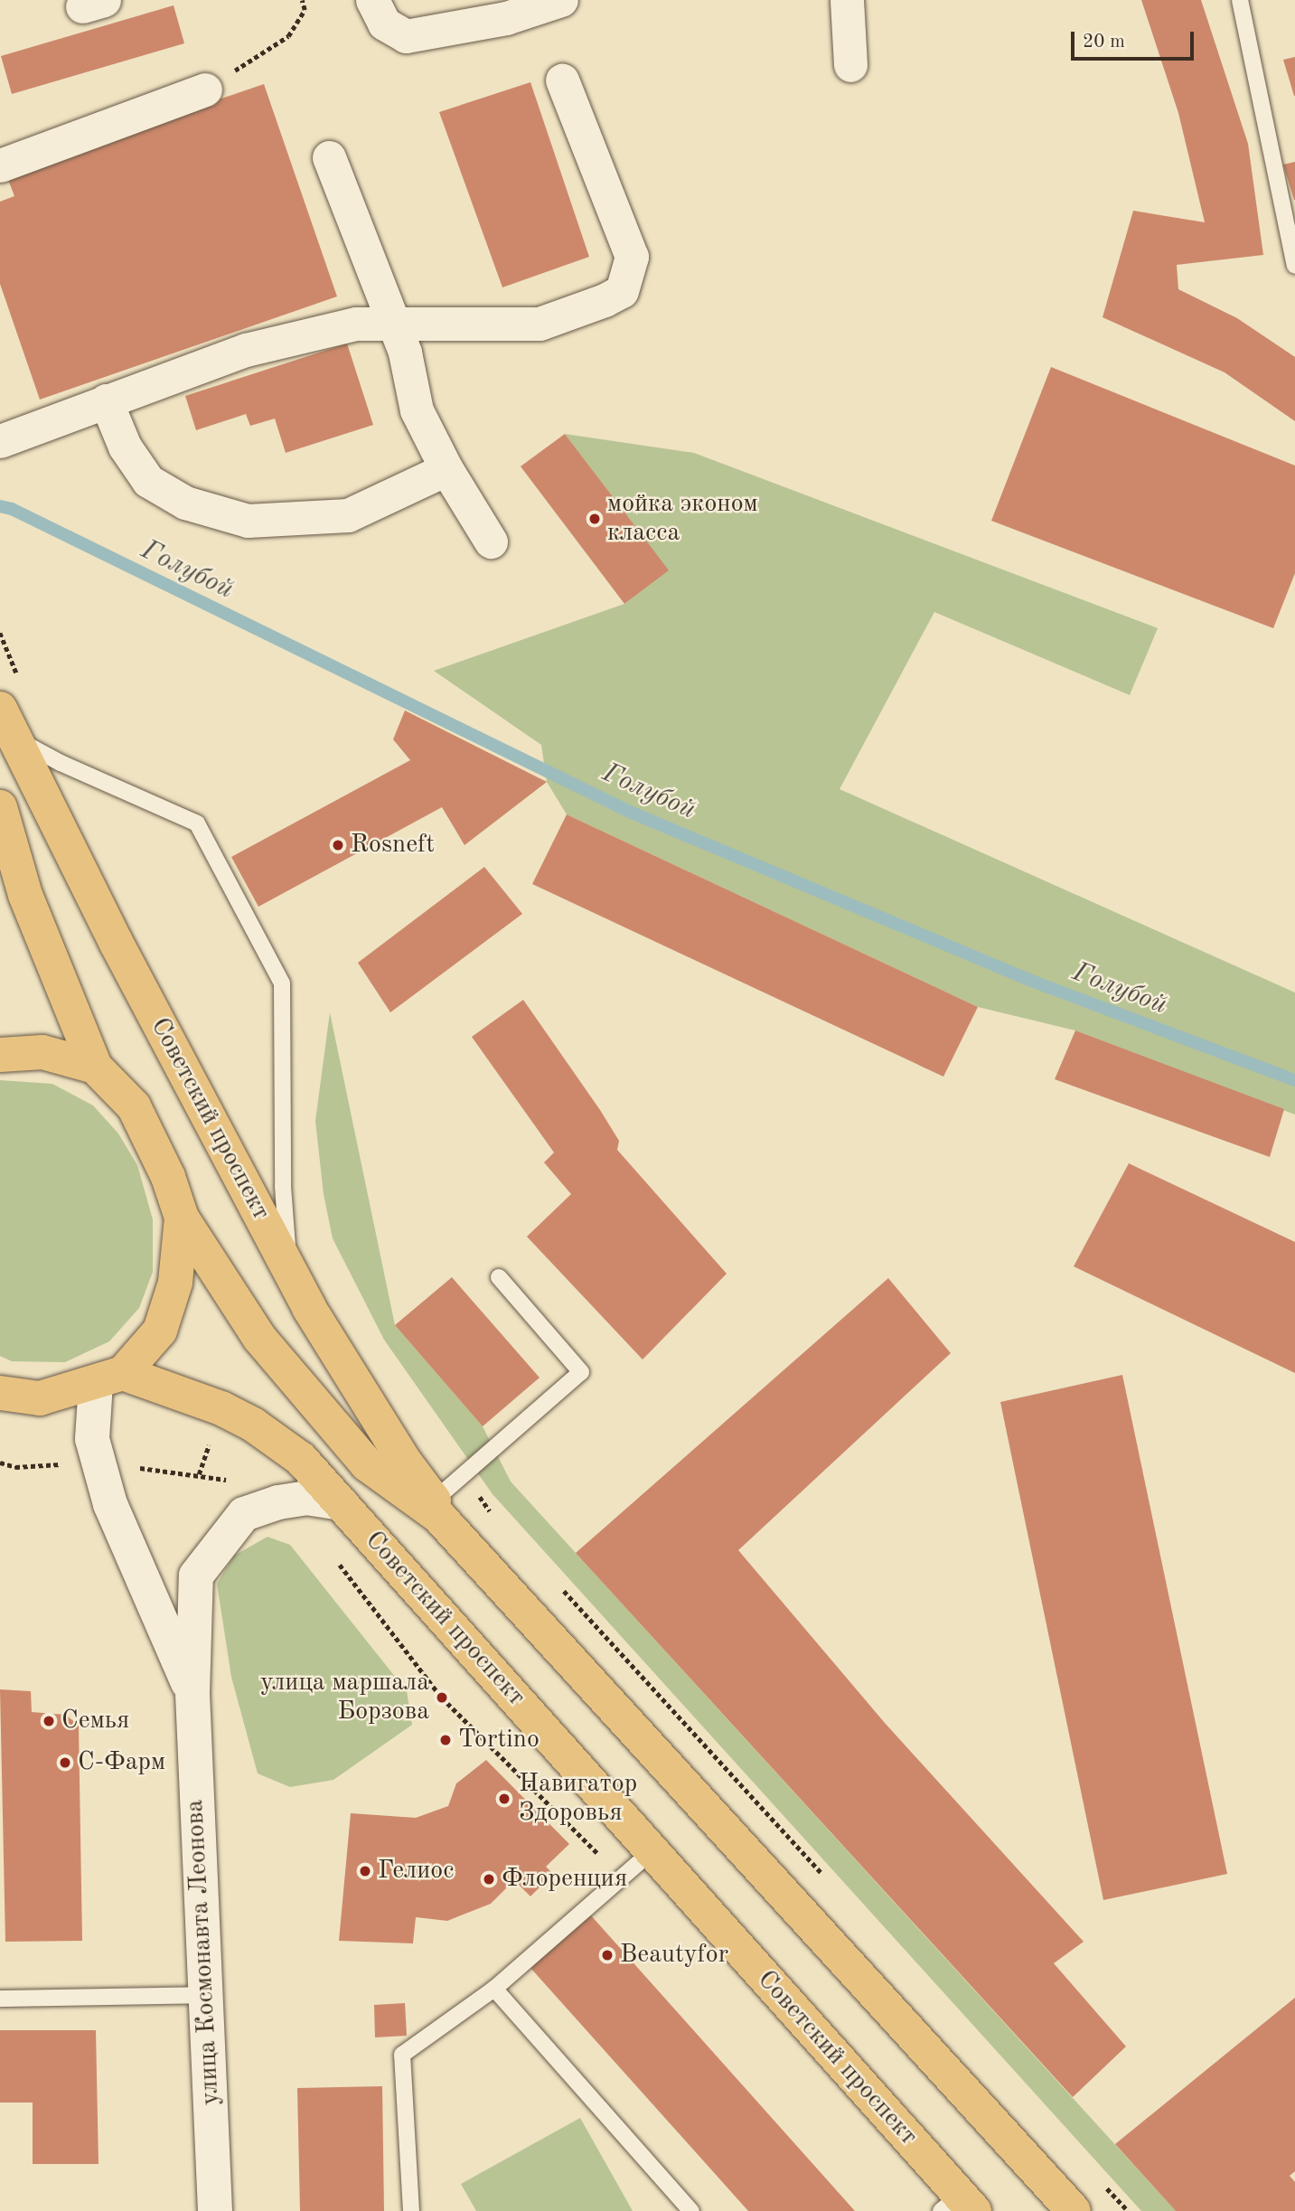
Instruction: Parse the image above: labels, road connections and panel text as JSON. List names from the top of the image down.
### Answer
{
  "streets": {
    "main road": ["Советский проспект", "улица Космонавта Леонова"]
  },
  "crossings": [
    ["Советский проспект", "улица Космонавта Леонова"]
  ],
  "water": ["Голубой"],
  "places": [
    "мойка эконом класса",
    "Rosneft",
    "улица маршала Борзова",
    "Семья",
    "Tortino",
    "С-Фарм",
    "Навигатор Здоровья",
    "Гелиос",
    "Флоренция",
    "Beautyfor"
  ],
  "scale_bar": "20 m"
}
